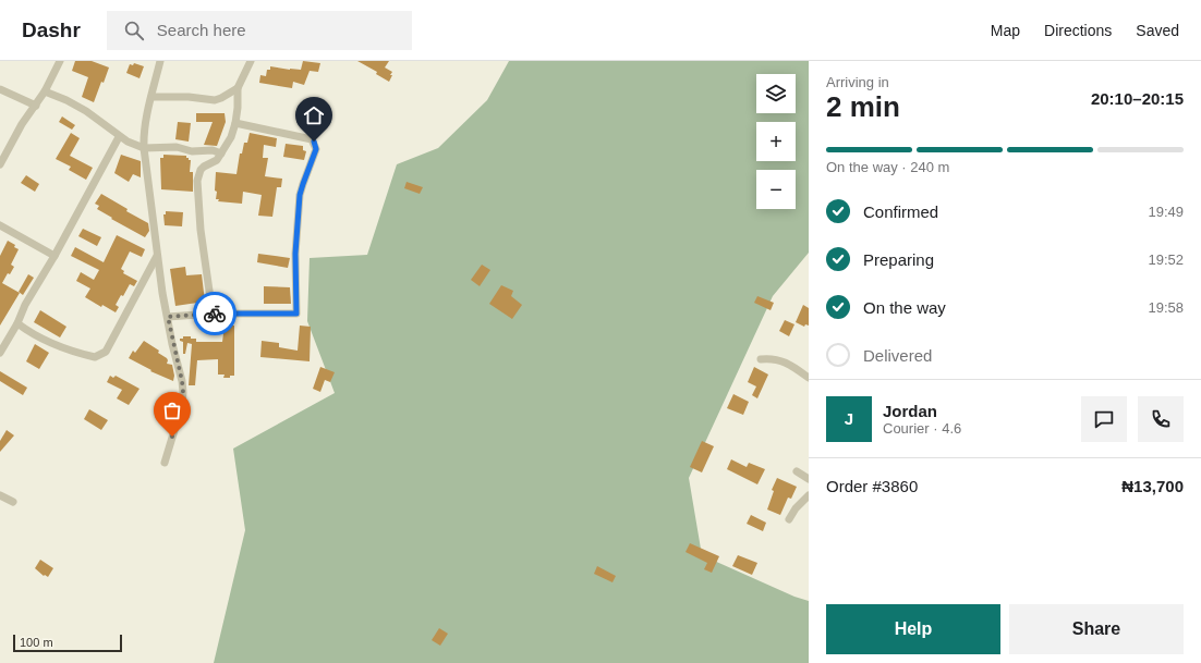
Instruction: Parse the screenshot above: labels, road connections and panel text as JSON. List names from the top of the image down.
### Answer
{
  "scale_bar": "100 m",
  "page": {
    "header": "Dashr",
    "search": "Search here",
    "nav": ["Map", "Directions", "Saved"],
    "heading": ["2 min", "Arriving in", "20:10–20:15"],
    "panel": [
      "Jordan",
      "Courier · 4.6",
      "Order #3860",
      "₦13,700"
    ],
    "map_buttons": ["+", "−"],
    "bar": "On the way · 240 m",
    "list": [
      ["Confirmed", "19:49"],
      ["Preparing", "19:52"],
      ["On the way", "19:58"],
      "Delivered"
    ],
    "round": "J",
    "buttons": ["Help", "Share"],
    "scale": "100 m"
  }
}
